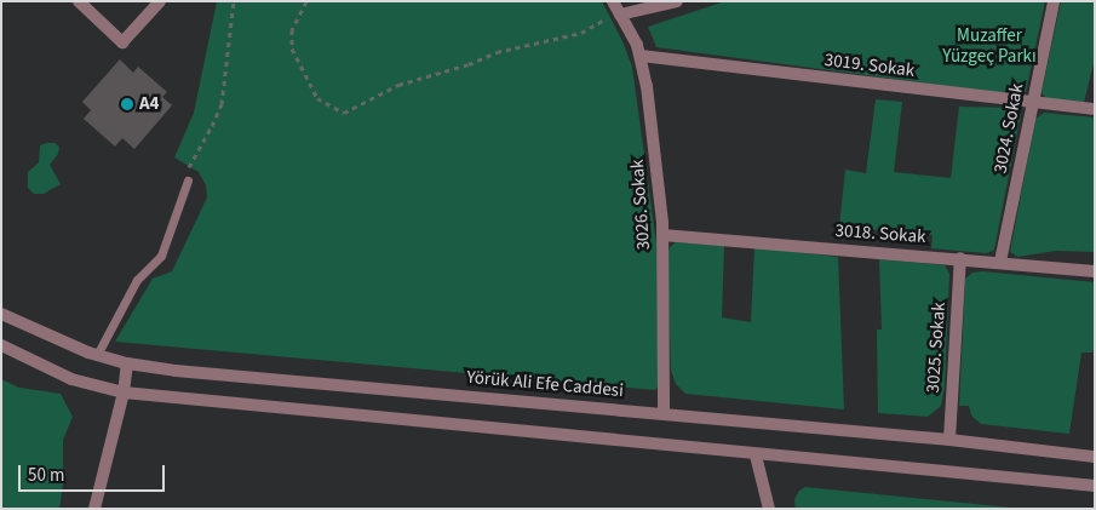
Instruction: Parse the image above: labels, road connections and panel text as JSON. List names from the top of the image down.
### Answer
{
  "streets": {
    "street": [
      "3019. Sokak",
      "3024. Sokak",
      "3026. Sokak",
      "3018. Sokak",
      "3025. Sokak",
      "Yörük Ali Efe Caddesi"
    ]
  },
  "crossings": [
    ["3019. Sokak", "3024. Sokak"],
    ["3019. Sokak", "3026. Sokak"],
    ["3024. Sokak", "3018. Sokak"],
    ["3026. Sokak", "3018. Sokak"],
    ["3026. Sokak", "Yörük Ali Efe Caddesi"],
    ["3018. Sokak", "3025. Sokak"],
    ["3025. Sokak", "Yörük Ali Efe Caddesi"]
  ],
  "parks": ["Muzaffer Yüzgeç Parkı"],
  "places": ["A4"],
  "scale_bar": "50 m"
}
